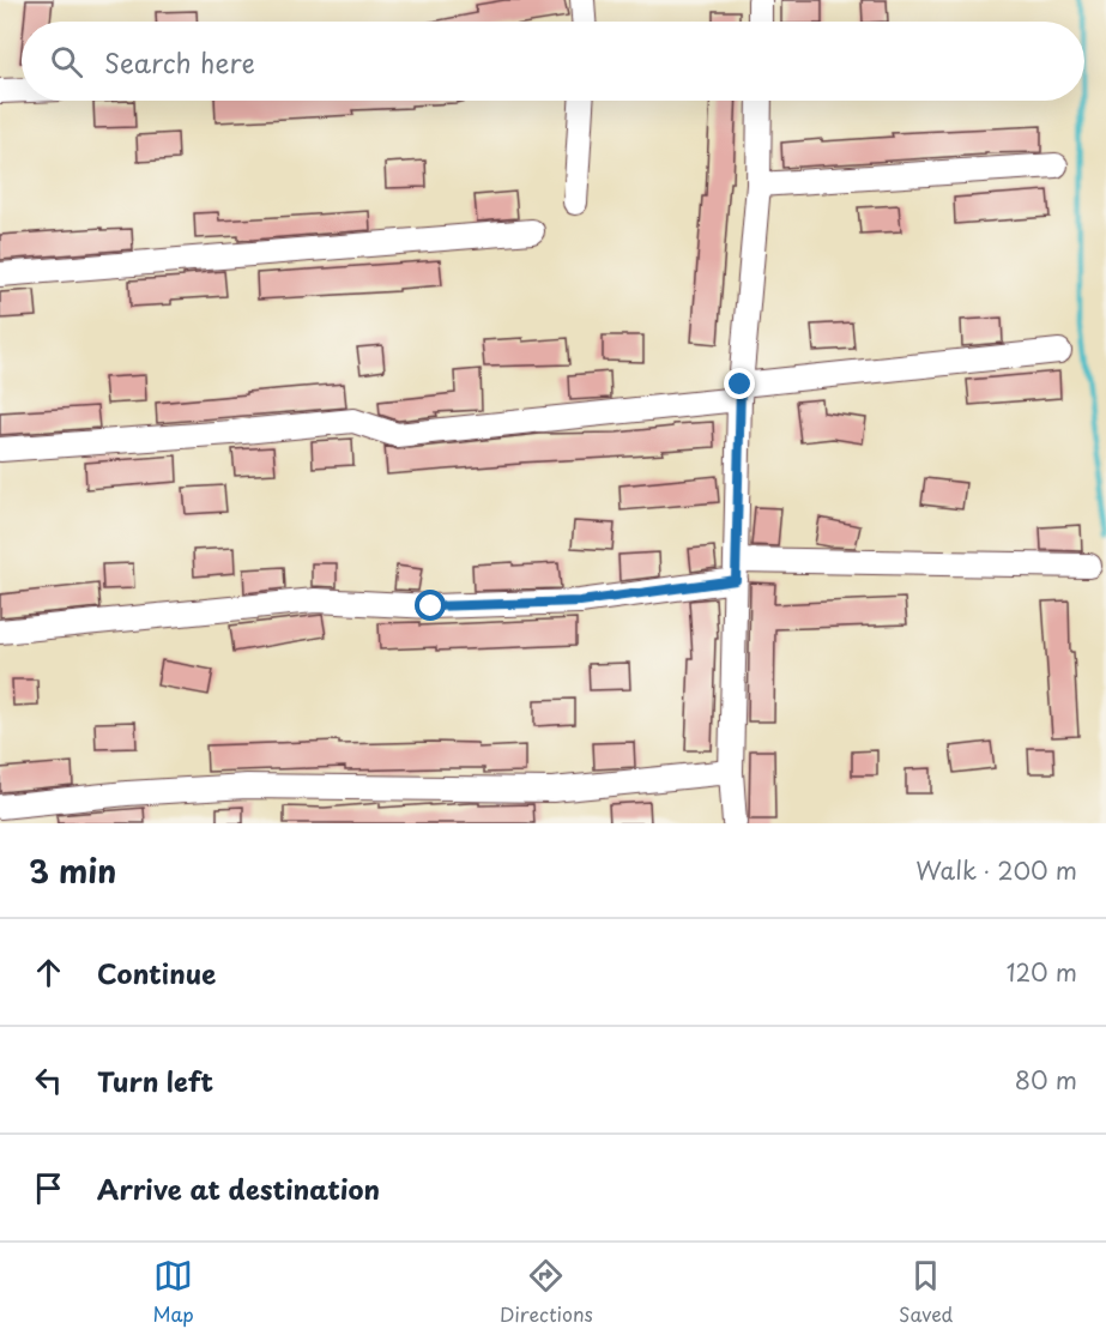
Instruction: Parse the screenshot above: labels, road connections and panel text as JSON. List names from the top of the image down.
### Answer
{
  "page": {
    "search": "Search here",
    "heading": ["3 min", "Walk · 200 m"],
    "list": [
      ["Continue", "120 m"],
      ["Turn left", "80 m"],
      "Arrive at destination"
    ],
    "nav": ["Map", "Directions", "Saved"]
  }
}
